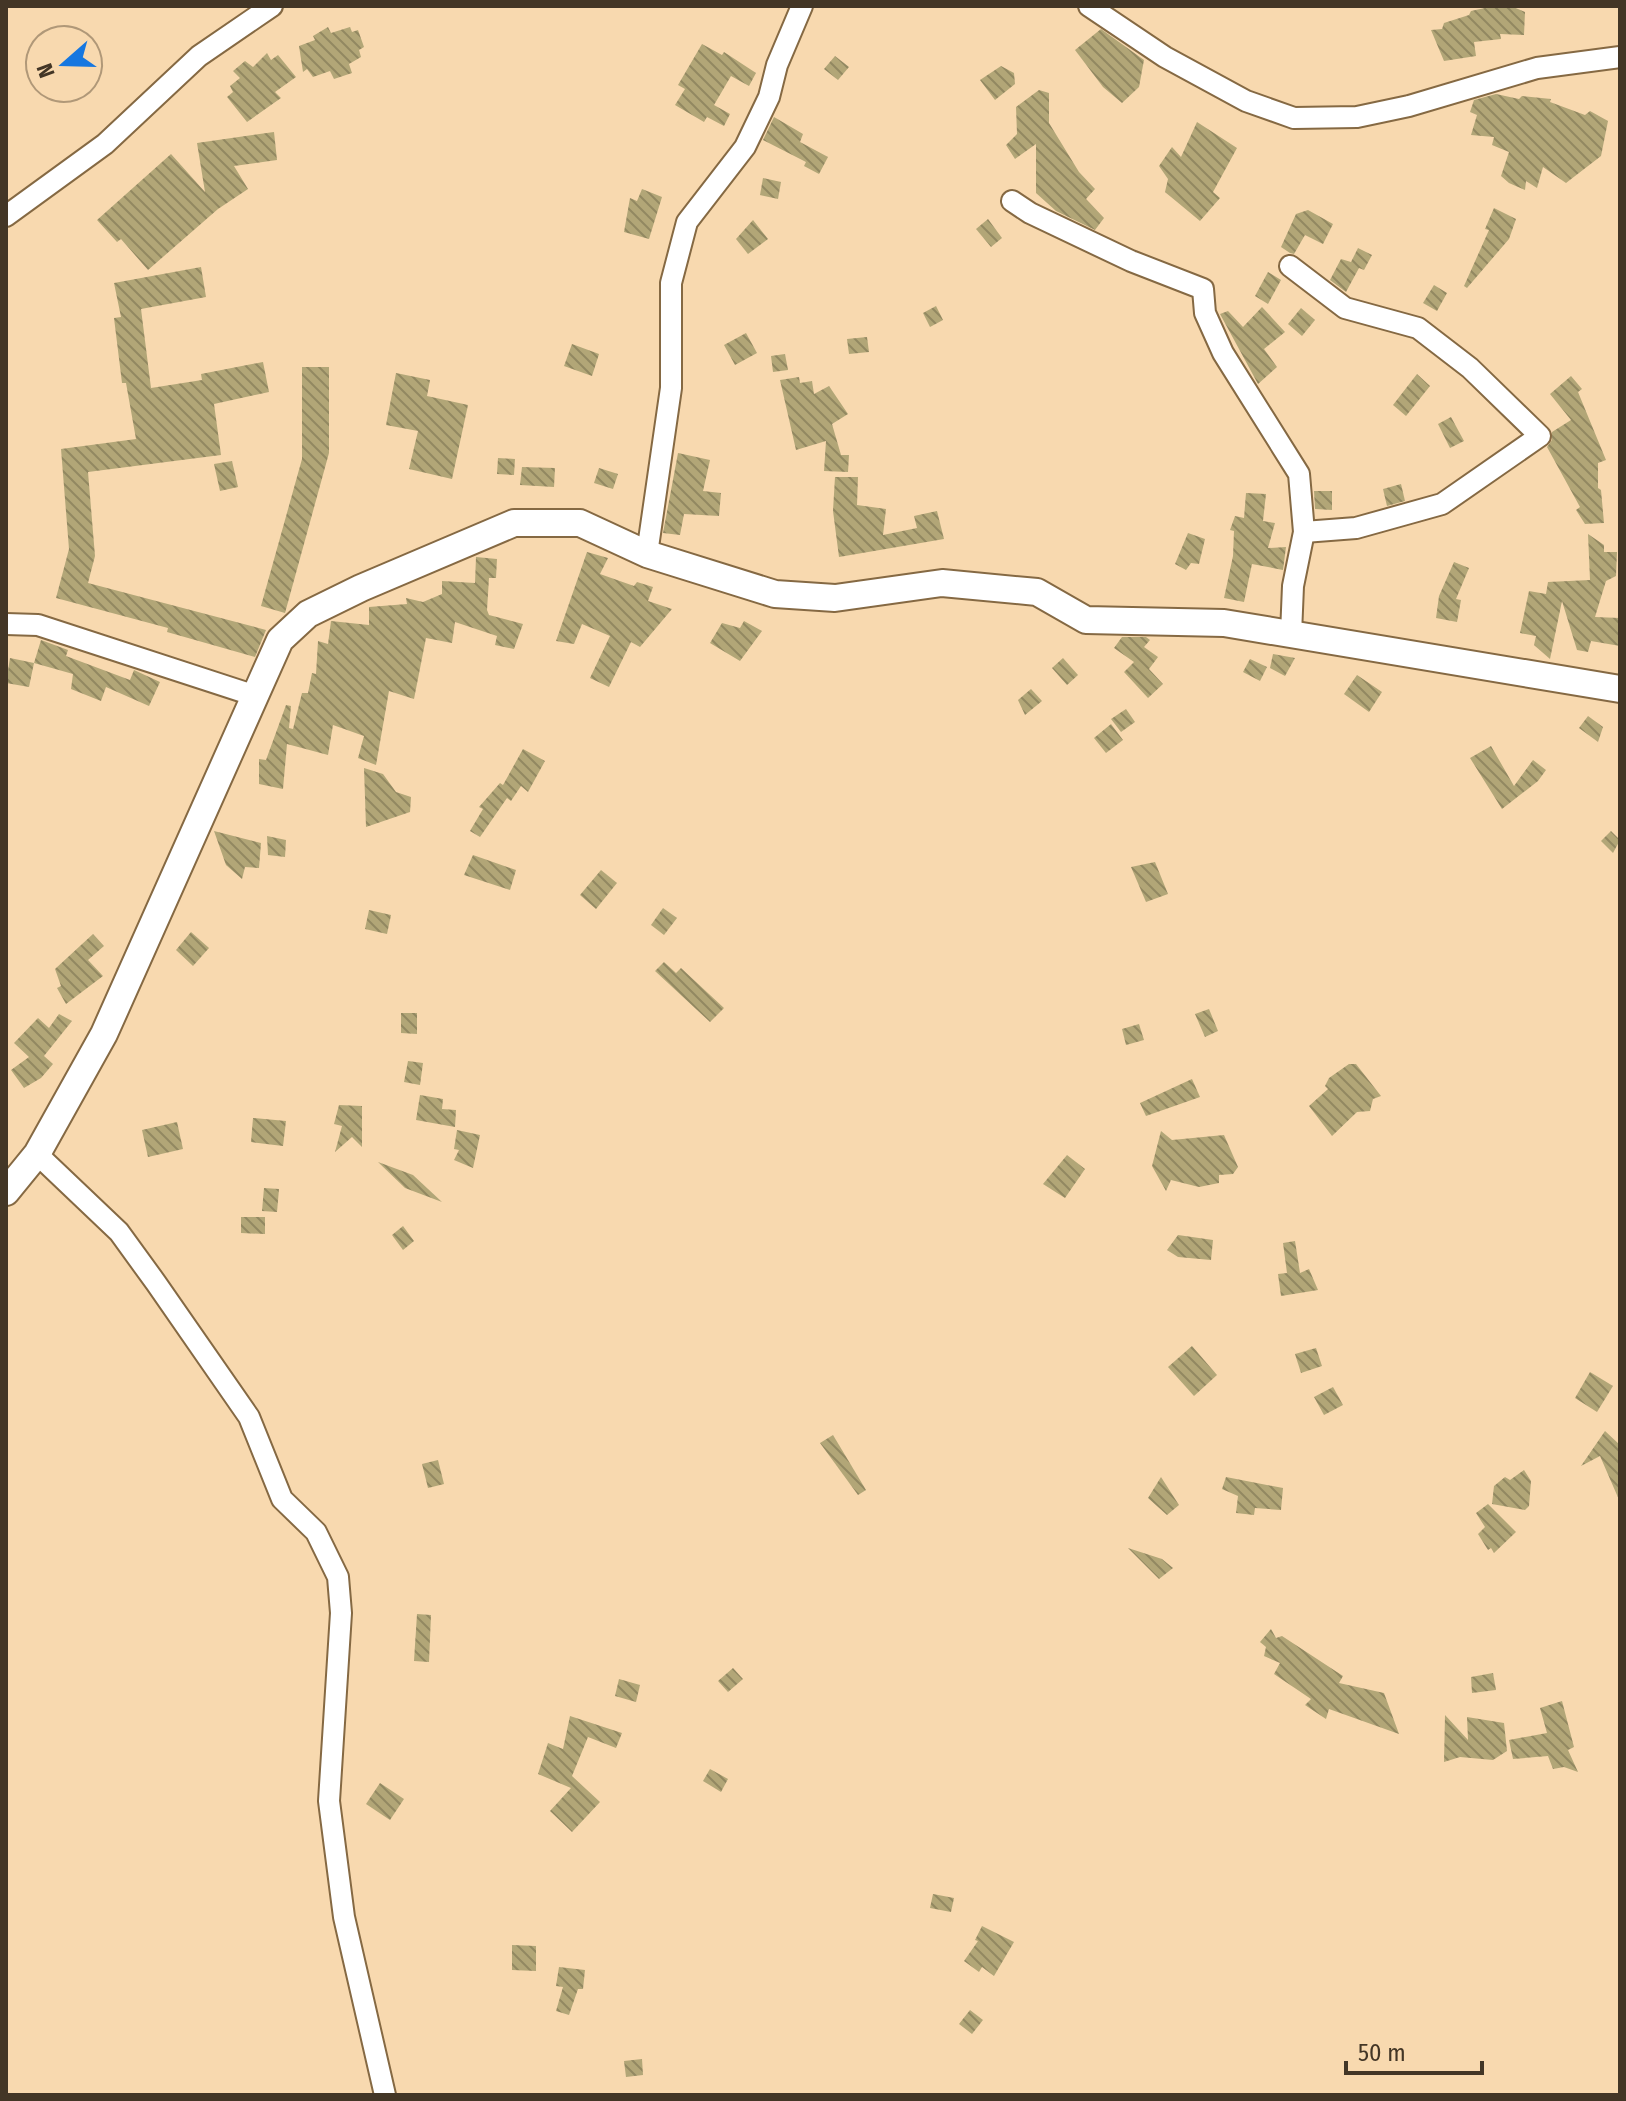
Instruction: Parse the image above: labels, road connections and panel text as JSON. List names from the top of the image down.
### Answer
{
  "scale_bar": "50 m",
  "north": "left"
}
